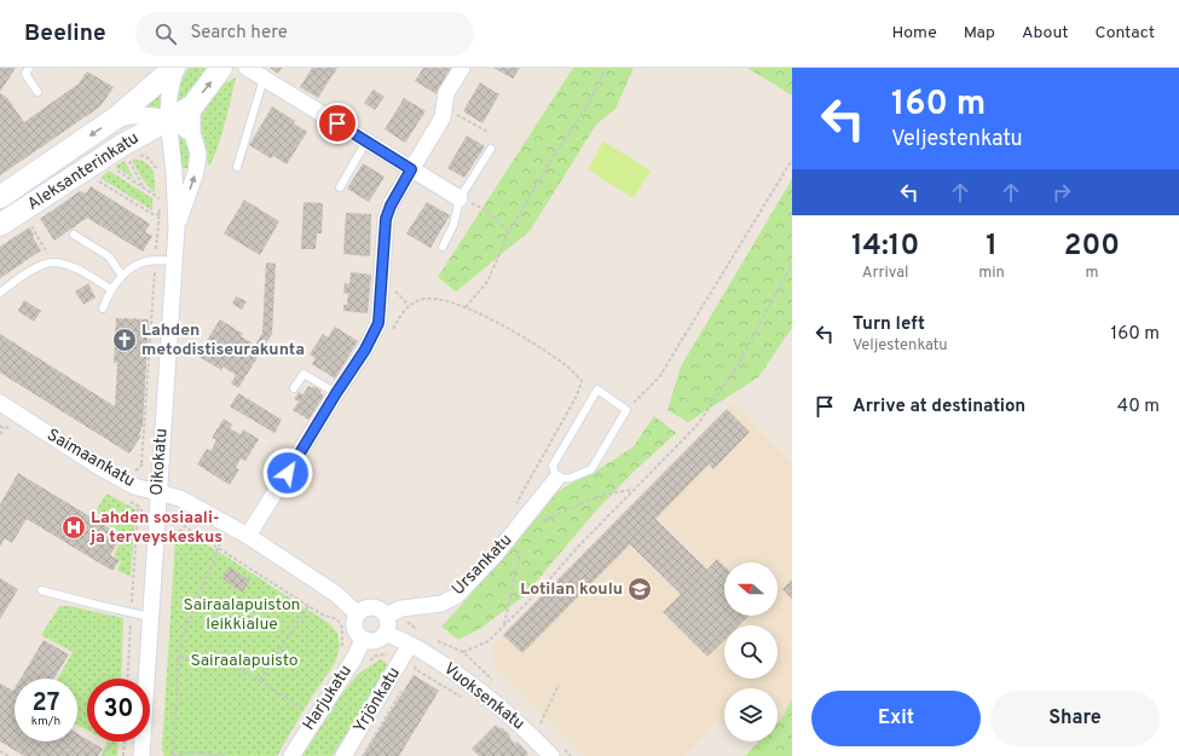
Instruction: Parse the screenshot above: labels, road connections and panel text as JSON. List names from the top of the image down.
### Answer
{
  "streets": {
    "main road": ["Aleksanterinkatu"],
    "street": [
      "Saimaankatu",
      "Oikokatu",
      "Ursankatu",
      "Vuoksenkatu",
      "Harjukatu",
      "Yrjönkatu"
    ]
  },
  "crossings": [
    ["Aleksanterinkatu", "Oikokatu"],
    ["Saimaankatu", "Oikokatu"],
    ["Saimaankatu", "Ursankatu"],
    ["Saimaankatu", "Harjukatu"],
    ["Ursankatu", "Harjukatu"],
    ["Vuoksenkatu", "Yrjönkatu"]
  ],
  "parks": ["Sairaalapuiston leikkialue", "Sairaalapuisto"],
  "places": {
    "church": ["Lahden metodistiseurakunta"],
    "hospital": ["Lahden sosiaali- ja terveyskeskus"],
    "school or university": ["Lotilan koulu"]
  },
  "north": "left",
  "page": {
    "header": "Beeline",
    "search": "Search here",
    "nav": [
      "Home",
      "Map",
      "About",
      "Contact"
    ],
    "turn": ["160 m", "Veljestenkatu"],
    "eta": [
      "14:10",
      "Arrival",
      "1",
      "min",
      "200",
      "m"
    ],
    "list": [
      {
        "name": "Turn left",
        "note": "Veljestenkatu",
        "value": "160 m"
      },
      {
        "name": "Arrive at destination",
        "value": "40 m"
      }
    ],
    "speed": "27 km/h",
    "limit": "30",
    "buttons": ["Exit", "Share"]
  }
}
